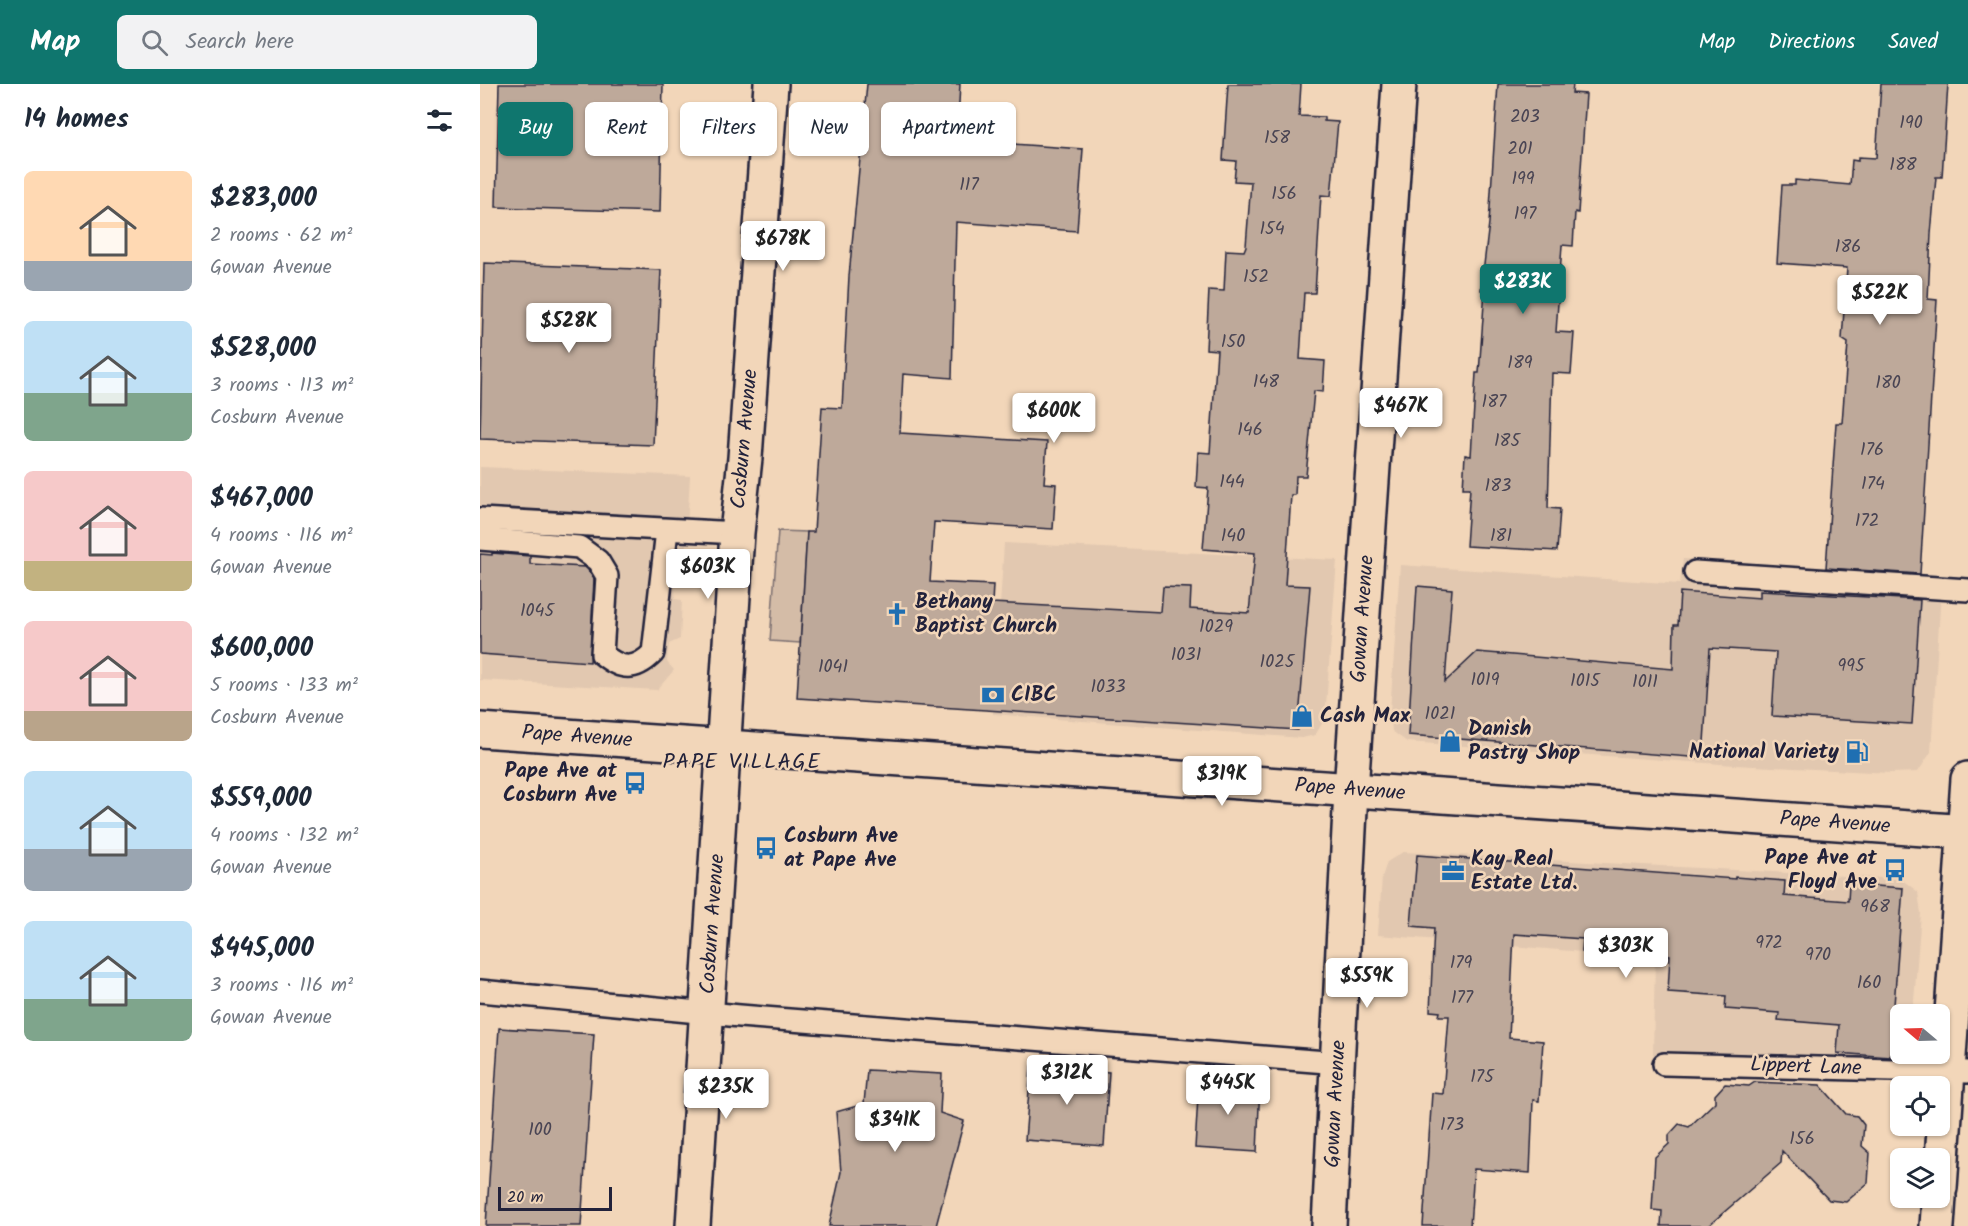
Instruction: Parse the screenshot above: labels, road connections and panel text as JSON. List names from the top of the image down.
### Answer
{
  "streets": {
    "street": ["Cosburn Avenue", "Gowan Avenue", "Pape Avenue"],
    "lane": ["Lippert Lane"]
  },
  "crossings": [
    ["Cosburn Avenue", "Pape Avenue"],
    ["Gowan Avenue", "Pape Avenue"]
  ],
  "districts": ["PAPE VILLAGE"],
  "places": {
    "church": ["Bethany Baptist Church"],
    "bank": ["CIBC"],
    "shop": ["Cash Max", "Danish Pastry Shop"],
    "fuel station": ["National Variety"],
    "bus stop": ["Pape Ave at Cosburn Ave", "Cosburn Ave at Pape Ave", "Pape Ave at Floyd Ave"],
    "office": ["Kay Real Estate Ltd."]
  },
  "house_numbers": [
    "203",
    "190",
    "158",
    "201",
    "188",
    "199",
    "117",
    "156",
    "197",
    "154",
    "186",
    "152",
    "150",
    "189",
    "148",
    "180",
    "187",
    "146",
    "185",
    "176",
    "144",
    "174",
    "183",
    "172",
    "140",
    "181",
    "1045",
    "1029",
    "1031",
    "1025",
    "995",
    "1041",
    "1019",
    "1015",
    "1011",
    "1033",
    "1021",
    "968",
    "972",
    "970",
    "179",
    "160",
    "177",
    "175",
    "173",
    "100",
    "156"
  ],
  "scale_bar": "20 m",
  "north": "left",
  "page": {
    "header": "Map",
    "search": "Search here",
    "nav": ["Map", "Directions", "Saved"],
    "heading": "14 homes",
    "chip": [
      "Buy",
      "Rent",
      "Filters",
      "New",
      "Apartment"
    ],
    "list": [
      {
        "name": "$283,000",
        "note": "2 rooms · 62 m² · Gowan Avenue"
      },
      {
        "name": "$528,000",
        "note": "3 rooms · 113 m² · Cosburn Avenue"
      },
      {
        "name": "$467,000",
        "note": "4 rooms · 116 m² · Gowan Avenue"
      },
      {
        "name": "$600,000",
        "note": "5 rooms · 133 m² · Cosburn Avenue"
      },
      {
        "name": "$559,000",
        "note": "4 rooms · 132 m² · Gowan Avenue"
      },
      {
        "name": "$445,000",
        "note": "3 rooms · 116 m² · Gowan Avenue"
      }
    ],
    "price": [
      "$678K",
      "$283K",
      "$522K",
      "$528K",
      "$467K",
      "$600K",
      "$603K",
      "$319K",
      "$303K",
      "$559K",
      "$312K",
      "$445K",
      "$235K",
      "$341K"
    ],
    "scale": "20 m"
  }
}
